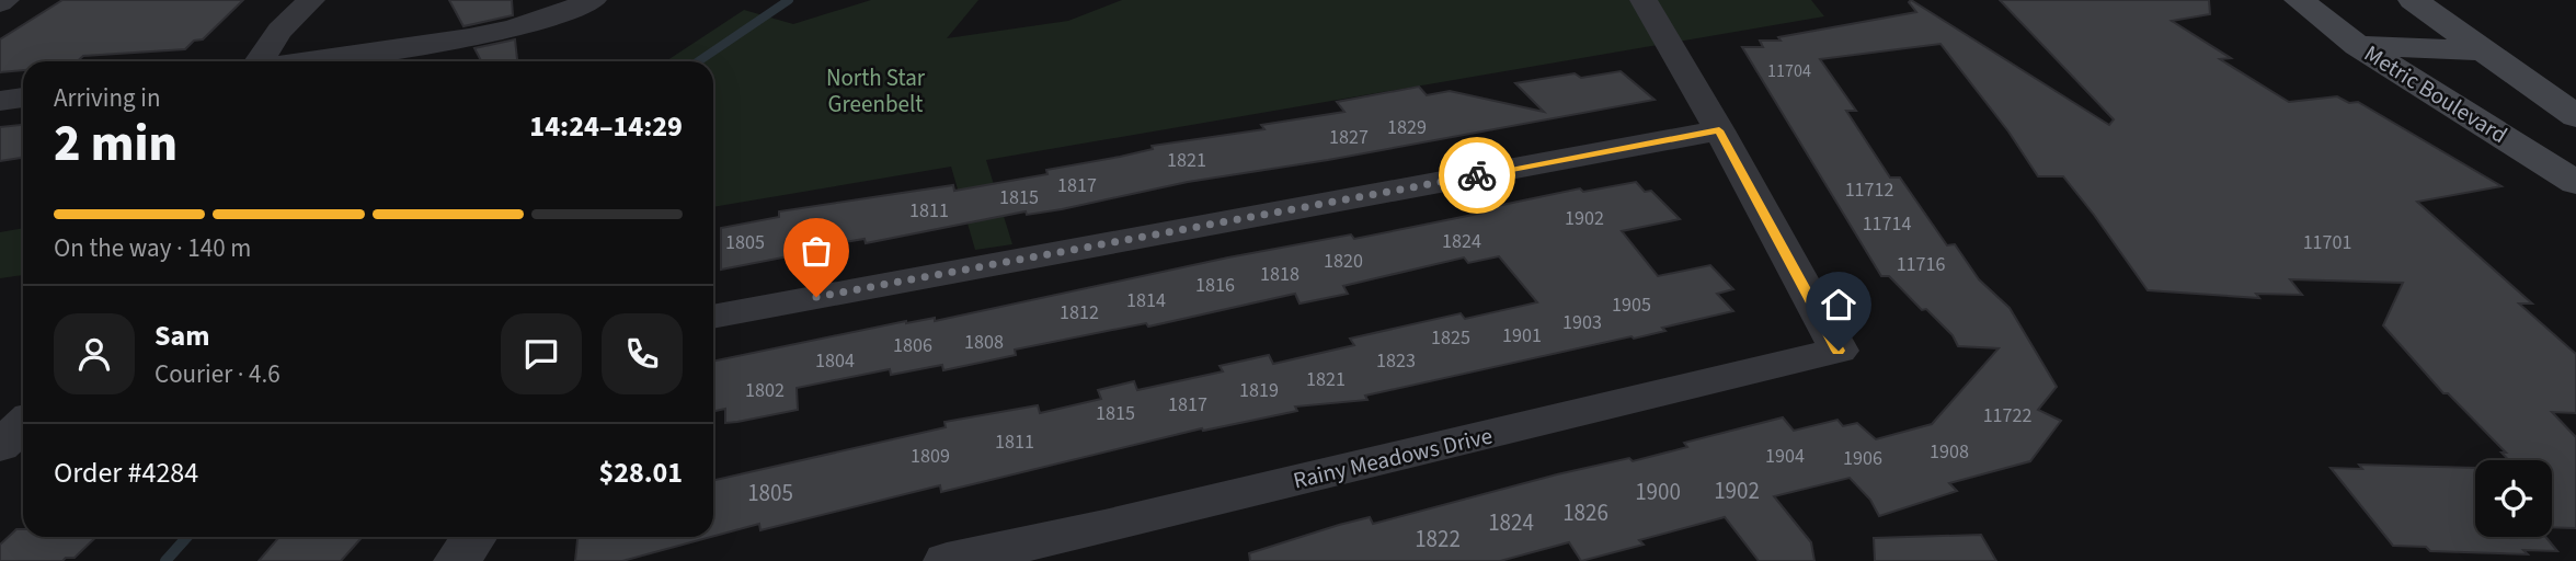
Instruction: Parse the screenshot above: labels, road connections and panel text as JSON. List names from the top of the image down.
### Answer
{
  "streets": {
    "main road": ["Metric Boulevard"],
    "street": ["Rainy Meadows Drive"]
  },
  "parks": ["North Star Greenbelt"],
  "house_numbers": [
    "11704",
    "1829",
    "1827",
    "1821",
    "1817",
    "11712",
    "1815",
    "1811",
    "1902",
    "11714",
    "1824",
    "1805",
    "11701",
    "1820",
    "11716",
    "1818",
    "1816",
    "1814",
    "1905",
    "1812",
    "1903",
    "1901",
    "1825",
    "1808",
    "1806",
    "1804",
    "1823",
    "1821",
    "1802",
    "1819",
    "1817",
    "1815",
    "11722",
    "1811",
    "1908",
    "1809",
    "1904",
    "1906",
    "1902",
    "1900",
    "1805",
    "1826",
    "1824",
    "1822"
  ],
  "page": {
    "heading": ["2 min", "Arriving in", "14:24–14:29"],
    "panel": [
      "Sam",
      "Courier · 4.6",
      "Order #4284",
      "$28.01"
    ],
    "bar": "On the way · 140 m"
  }
}
